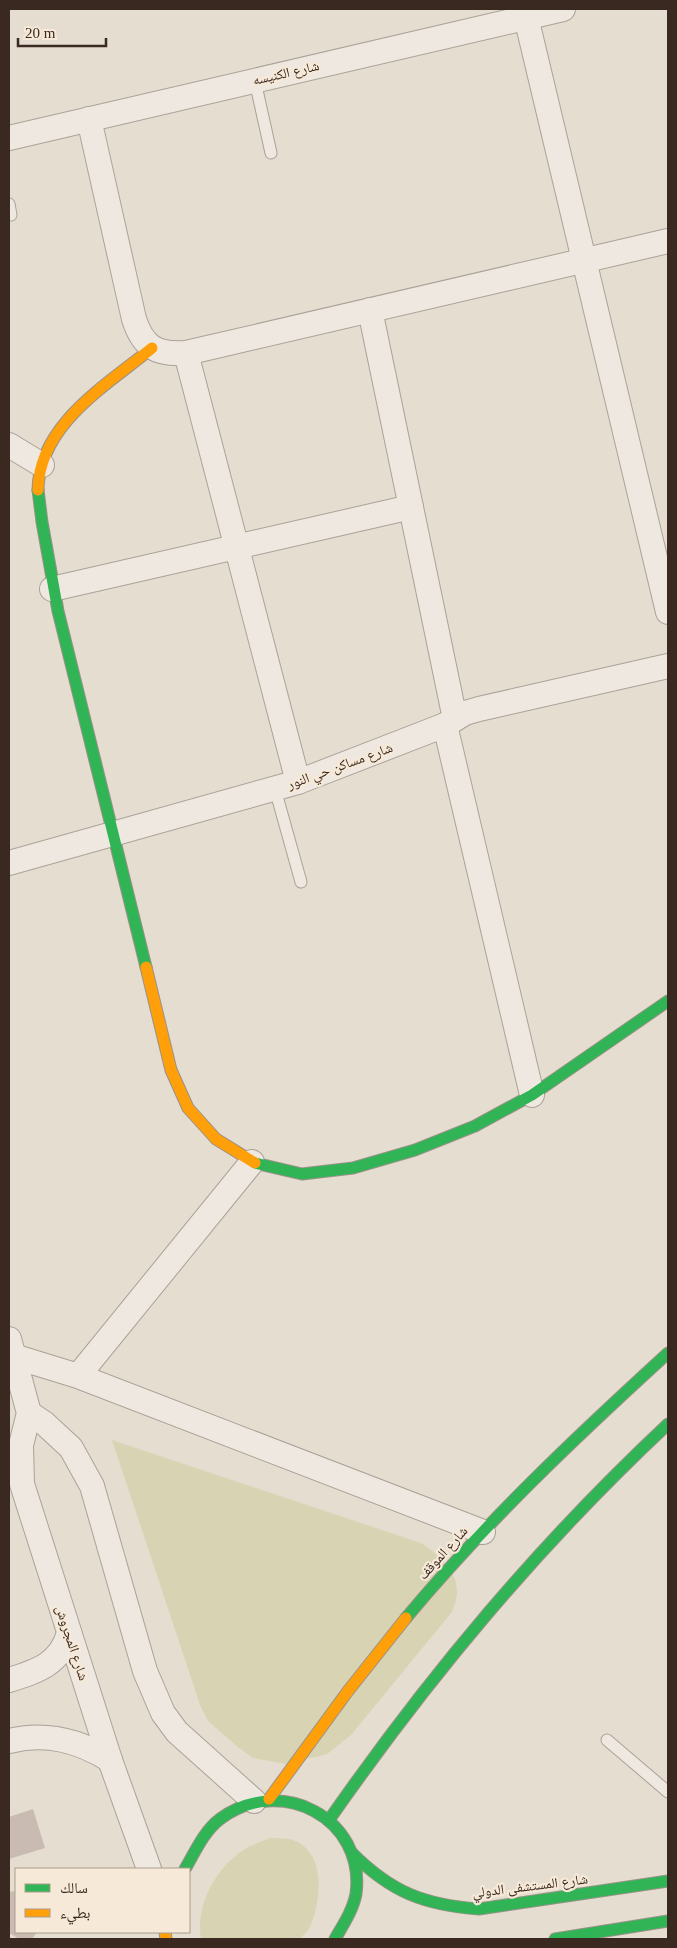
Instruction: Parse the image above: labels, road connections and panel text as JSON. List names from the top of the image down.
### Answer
{
  "streets": {
    "street": [
      "شارع الكنيسه",
      "شارع مساكن حي النور",
      "شارع الموقف",
      "شارع المجروش",
      "شارع المستشفى الدولي"
    ]
  },
  "legend": ["سالك", "بطيء"],
  "scale_bar": "20 m"
}
